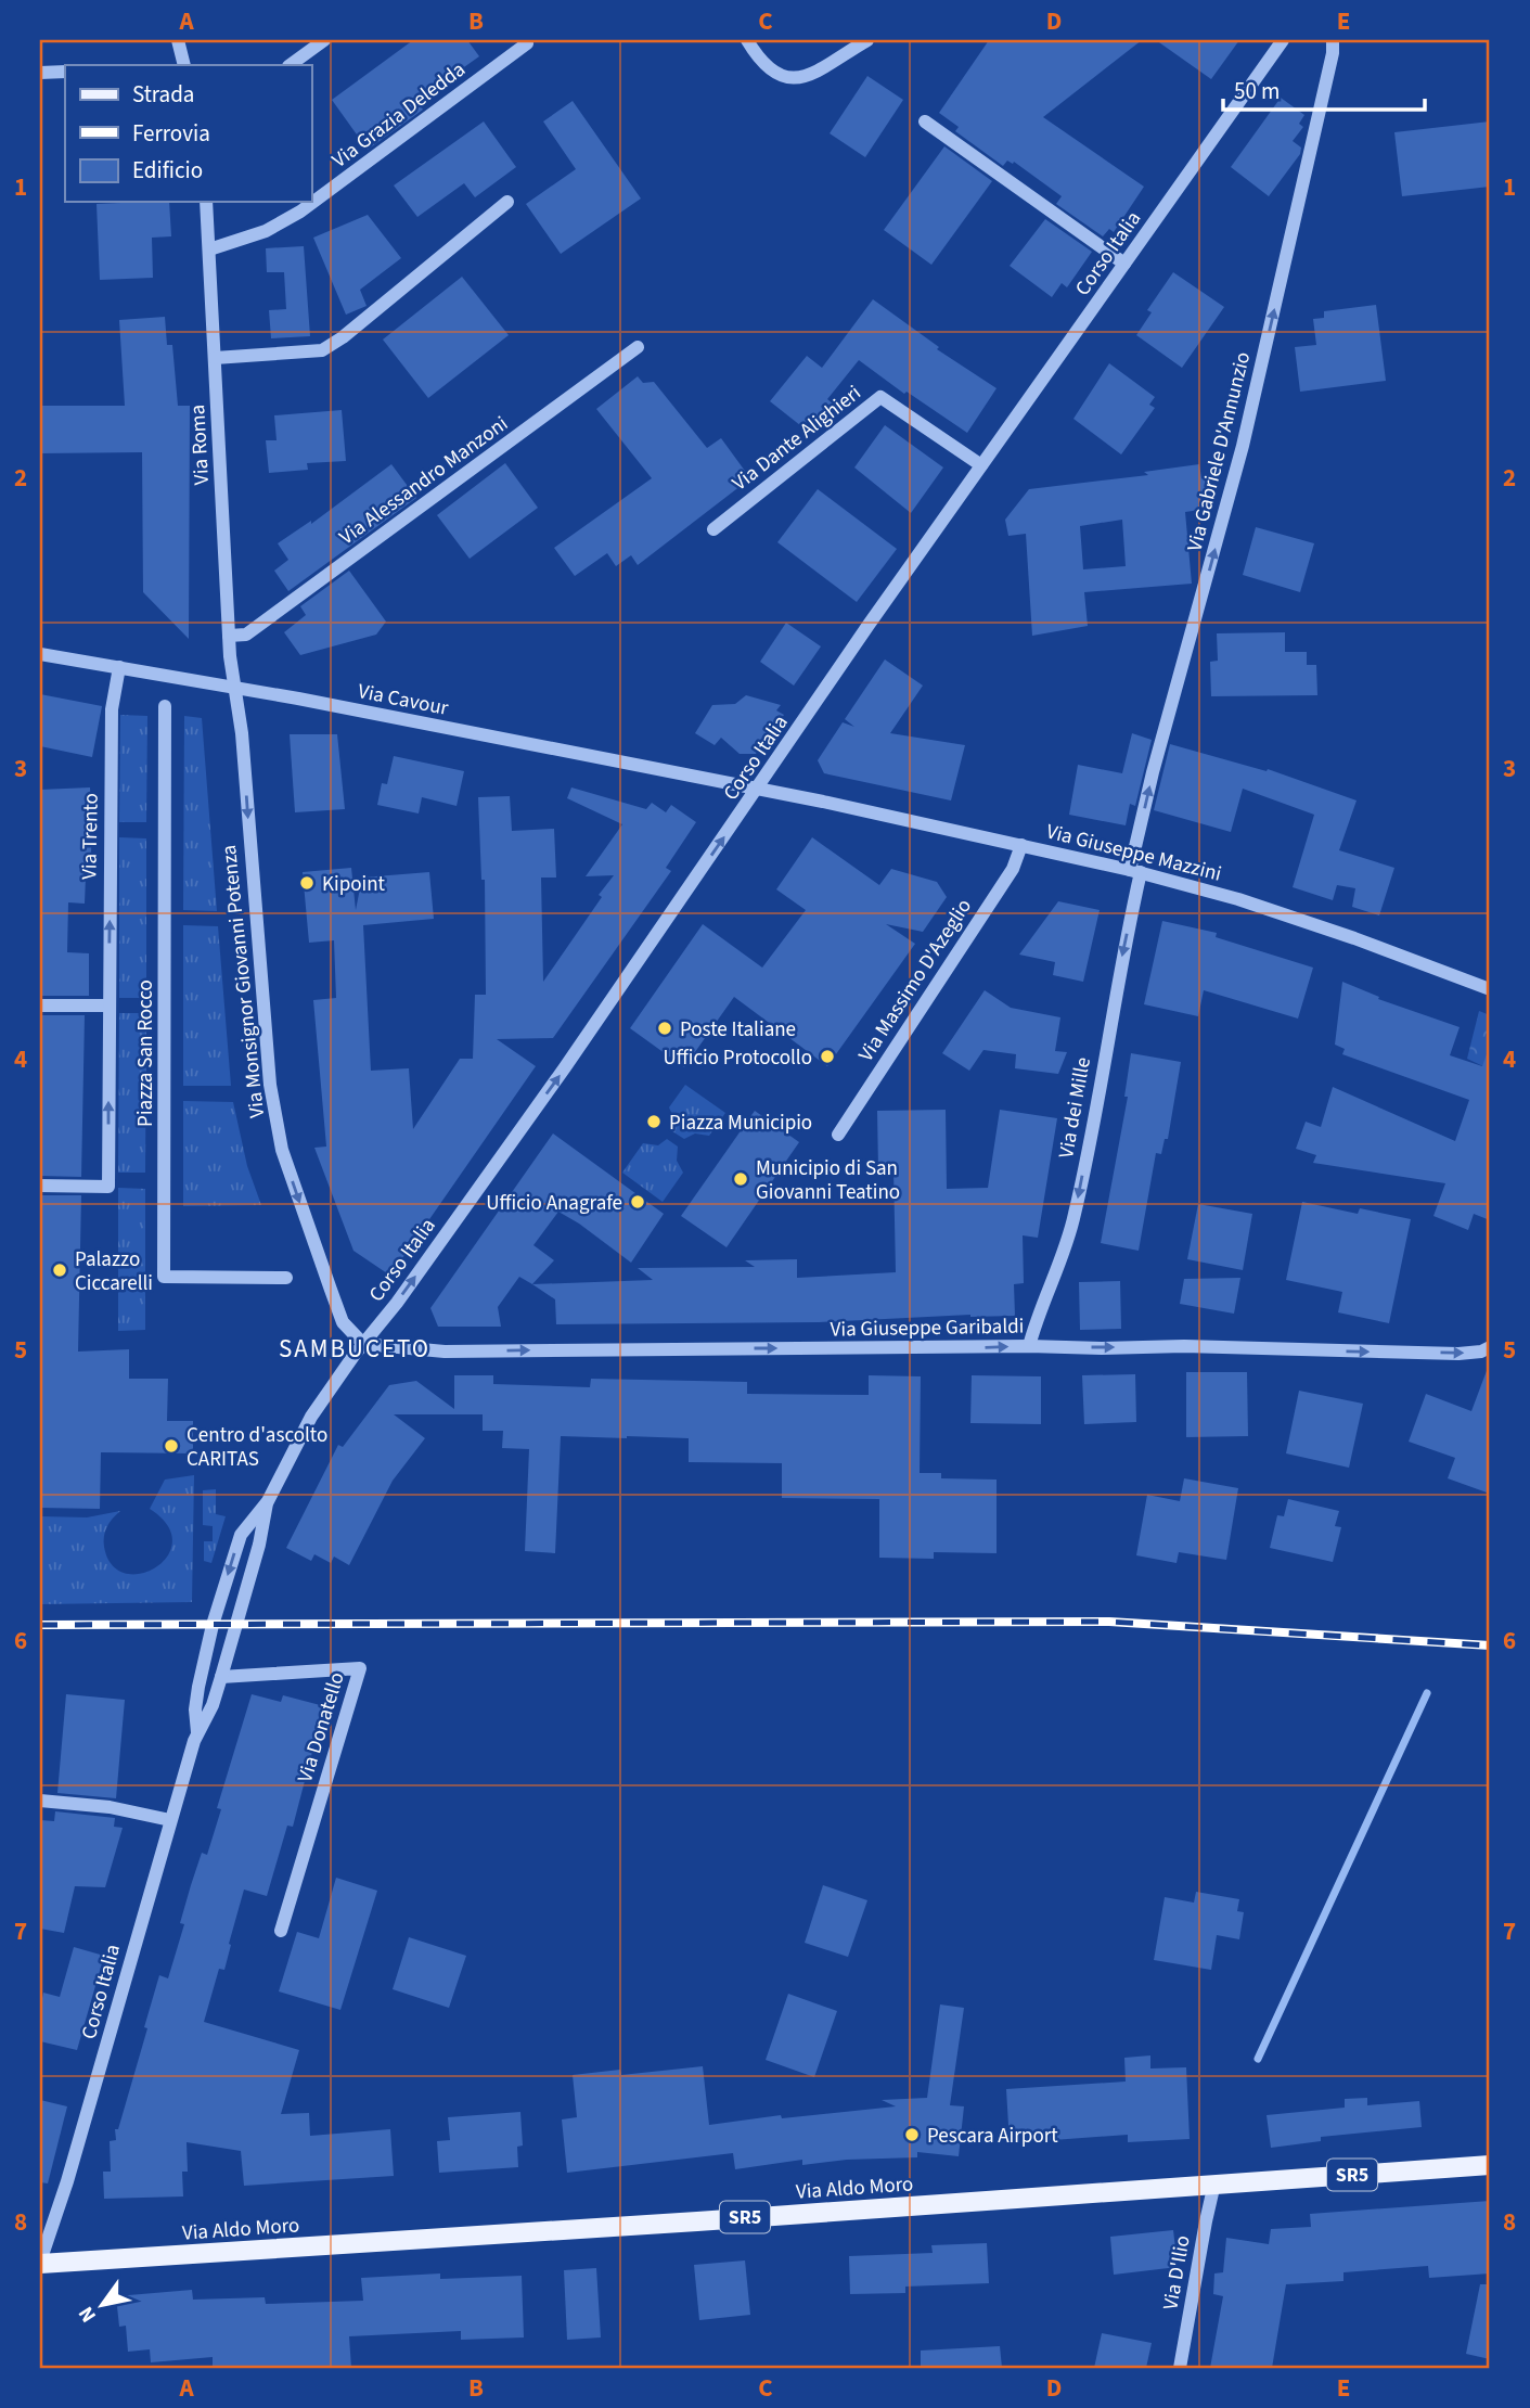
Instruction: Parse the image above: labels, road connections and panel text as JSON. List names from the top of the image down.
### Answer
{
  "streets": {
    "main road": ["SR5", "Via Aldo Moro"],
    "street": [
      "Via Grazia Deledda",
      "Corso Italia",
      "Via Dante Alighieri",
      "Via Roma",
      "Via Gabriele D'Annunzio",
      "Via Alessandro Manzoni",
      "Via Cavour",
      "Via Trento",
      "Via Giuseppe Mazzini",
      "Via Massimo D'Azeglio",
      "Via Monsignor Giovanni Potenza",
      "Piazza San Rocco",
      "Via dei Mille",
      "Via Giuseppe Garibaldi",
      "Via Donatello",
      "Via D'Ilio"
    ]
  },
  "crossings": [
    ["Via Grazia Deledda", "Via Roma"],
    ["Corso Italia", "Via Dante Alighieri"],
    ["Corso Italia", "Via Cavour"],
    ["Corso Italia", "Via Giuseppe Mazzini"],
    ["Corso Italia", "Via Monsignor Giovanni Potenza"],
    ["Corso Italia", "Via Giuseppe Garibaldi"],
    ["Corso Italia", "Via Donatello"],
    ["Corso Italia", "Via Aldo Moro"],
    ["Via Roma", "Via Alessandro Manzoni"],
    ["Via Roma", "Via Cavour"],
    ["Via Roma", "Via Monsignor Giovanni Potenza"],
    ["Via Gabriele D'Annunzio", "Via Giuseppe Mazzini"],
    ["Via Gabriele D'Annunzio", "Via dei Mille"],
    ["Via Cavour", "Via Trento"],
    ["Via Cavour", "Via Giuseppe Mazzini"],
    ["Via Cavour", "Via Monsignor Giovanni Potenza"],
    ["Via Giuseppe Mazzini", "Via Massimo D'Azeglio"],
    ["Via Giuseppe Mazzini", "Via dei Mille"],
    ["Via Monsignor Giovanni Potenza", "Via Giuseppe Garibaldi"],
    ["Via dei Mille", "Via Giuseppe Garibaldi"],
    ["Via Aldo Moro", "Via D'Ilio"]
  ],
  "one_way": [
    "Via Gabriele D'Annunzio",
    "Via Trento",
    "Via Monsignor Giovanni Potenza",
    "Via dei Mille",
    "Via Giuseppe Garibaldi"
  ],
  "districts": ["SAMBUCETO"],
  "places": [
    "Kipoint",
    "Poste Italiane",
    "Ufficio Protocollo",
    "Piazza Municipio",
    "Municipio di San Giovanni Teatino",
    "Ufficio Anagrafe",
    "Palazzo Ciccarelli",
    "Centro d'ascolto CARITAS",
    "Pescara Airport"
  ],
  "legend": ["Strada", "Ferrovia", "Edificio"],
  "scale_bar": "50 m",
  "north": "bottom left",
  "grid": {
    "columns": [
      "A",
      "B",
      "C",
      "D",
      "E"
    ],
    "rows": [
      "1",
      "2",
      "3",
      "4",
      "5",
      "6",
      "7",
      "8"
    ]
  }
}
